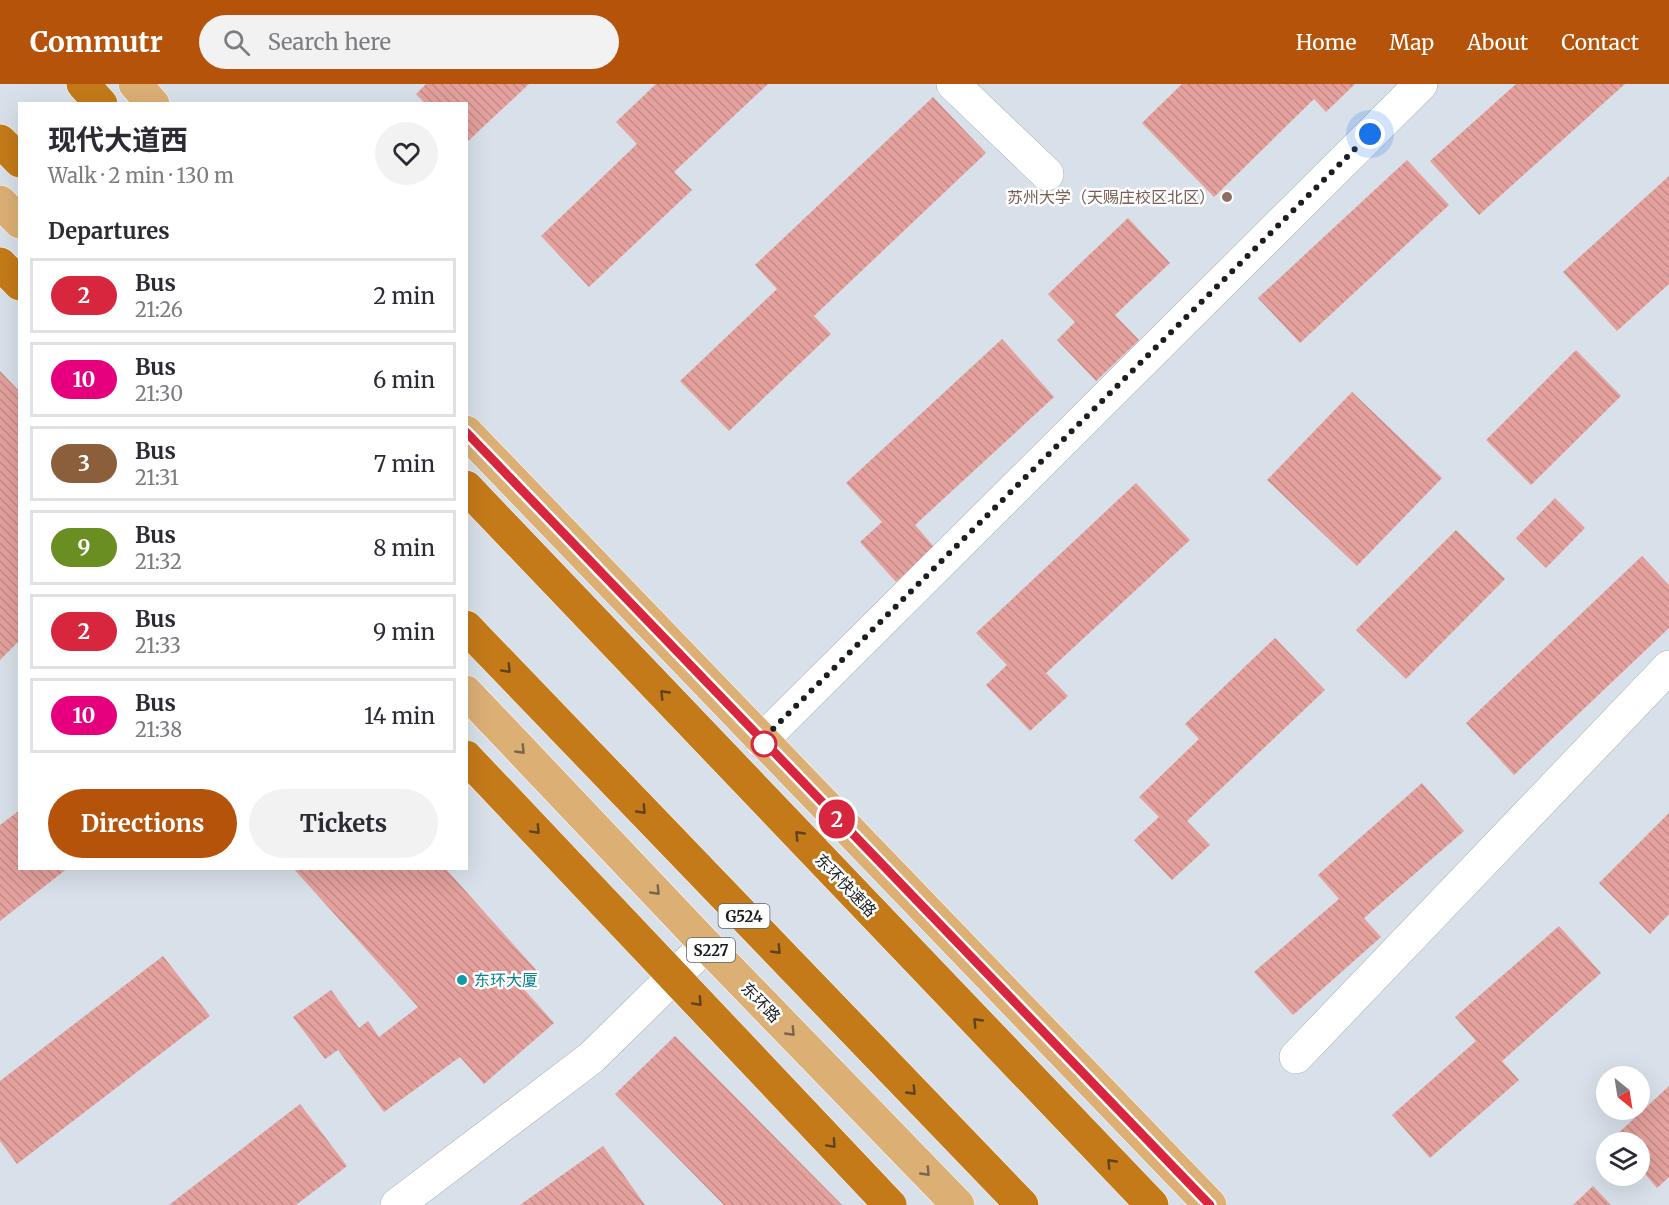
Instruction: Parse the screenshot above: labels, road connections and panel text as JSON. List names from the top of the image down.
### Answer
{
  "streets": {
    "highway": ["东环快速路", "G524"],
    "main road": ["S227", "东环路"]
  },
  "places": ["苏州大学（天赐庄校区北区）", "东环大厦"],
  "lines": ["bus line 2"],
  "north": "bottom right",
  "page": {
    "header": "Commutr",
    "search": "Search here",
    "nav": [
      "Home",
      "Map",
      "About",
      "Contact"
    ],
    "on_map": "2",
    "heading": [
      ["现代大道西", "Walk · 2 min · 130 m"],
      "Departures"
    ],
    "list": [
      {
        "mark": "2",
        "name": "Bus",
        "note": "21:26",
        "value": "2 min"
      },
      {
        "mark": "10",
        "name": "Bus",
        "note": "21:30",
        "value": "6 min"
      },
      {
        "mark": "3",
        "name": "Bus",
        "note": "21:31",
        "value": "7 min"
      },
      {
        "mark": "9",
        "name": "Bus",
        "note": "21:32",
        "value": "8 min"
      },
      {
        "mark": "2",
        "name": "Bus",
        "note": "21:33",
        "value": "9 min"
      },
      {
        "mark": "10",
        "name": "Bus",
        "note": "21:38",
        "value": "14 min"
      }
    ],
    "buttons": ["Directions", "Tickets"]
  }
}
